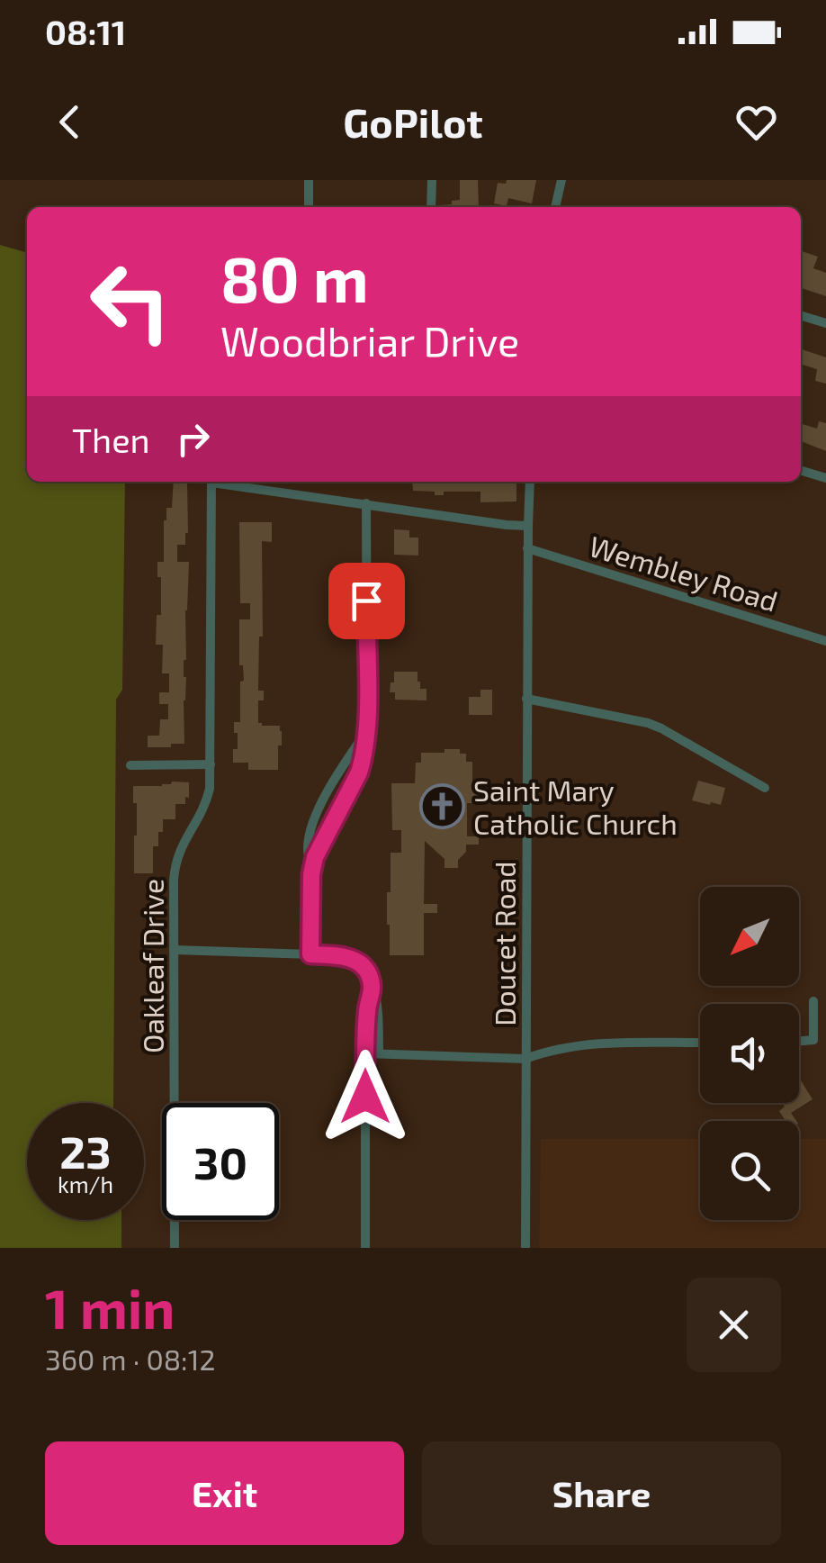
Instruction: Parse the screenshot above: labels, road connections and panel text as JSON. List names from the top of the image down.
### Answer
{
  "streets": {
    "street": ["Wembley Road", "Doucet Road", "Oakleaf Drive"]
  },
  "crossings": [
    ["Wembley Road", "Doucet Road"]
  ],
  "places": {
    "church": ["Saint Mary Catholic Church"]
  },
  "north": "bottom left",
  "page": {
    "status": "08:11",
    "header": "GoPilot",
    "turn": ["80 m", "Woodbriar Drive"],
    "then": "Then",
    "speed": "23 km/h",
    "limit": "30",
    "heading": ["1 min", "360 m · 08:12"],
    "buttons": ["Exit", "Share"]
  }
}
